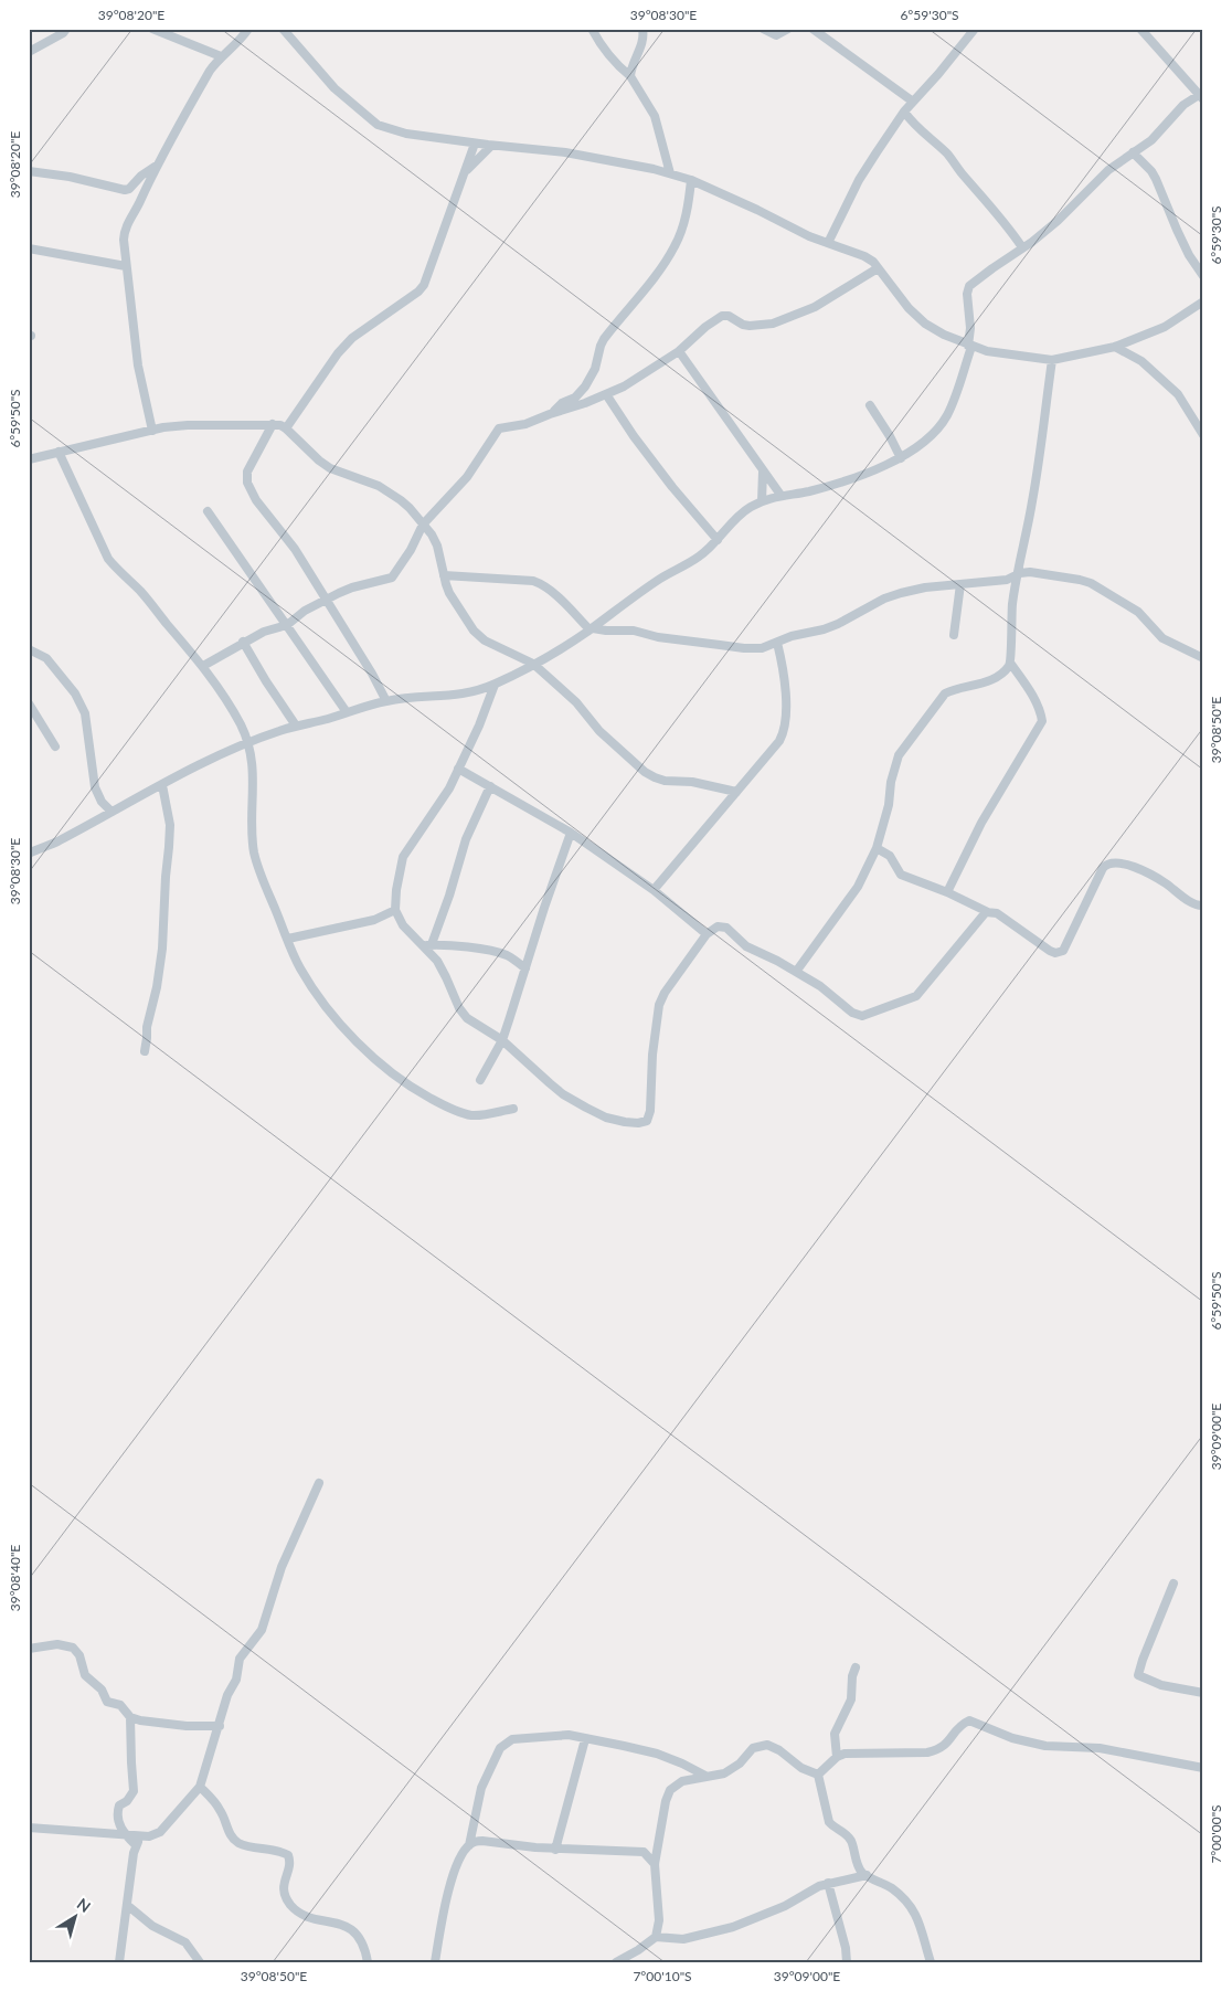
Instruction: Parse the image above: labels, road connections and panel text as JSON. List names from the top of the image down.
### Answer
{
  "north": "top right",
  "coordinates": [
    "39°08'20\"E",
    "39°08'30\"E",
    "6°59'30\"S",
    "6°59'50\"S",
    "39°08'50\"E",
    "39°09'00\"E",
    "39°08'40\"E",
    "7°00'00\"S",
    "7°00'10\"S"
  ]
}
